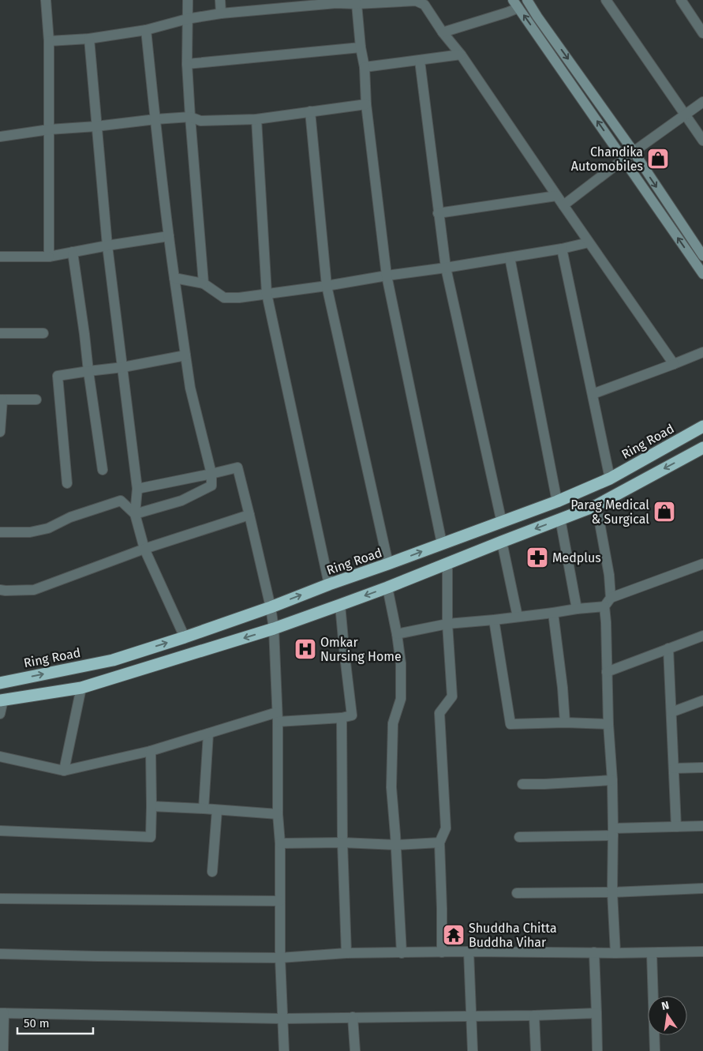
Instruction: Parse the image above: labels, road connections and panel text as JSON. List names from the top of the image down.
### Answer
{
  "streets": {
    "highway": ["Ring Road"]
  },
  "places": {
    "shop": ["Chandika Automobiles", "Parag Medical & Surgical"],
    "pharmacy": ["Medplus"],
    "hospital": ["Omkar Nursing Home"],
    "temple": ["Shuddha Chitta Buddha Vihar"]
  },
  "scale_bar": "50 m",
  "north": "top"
}
